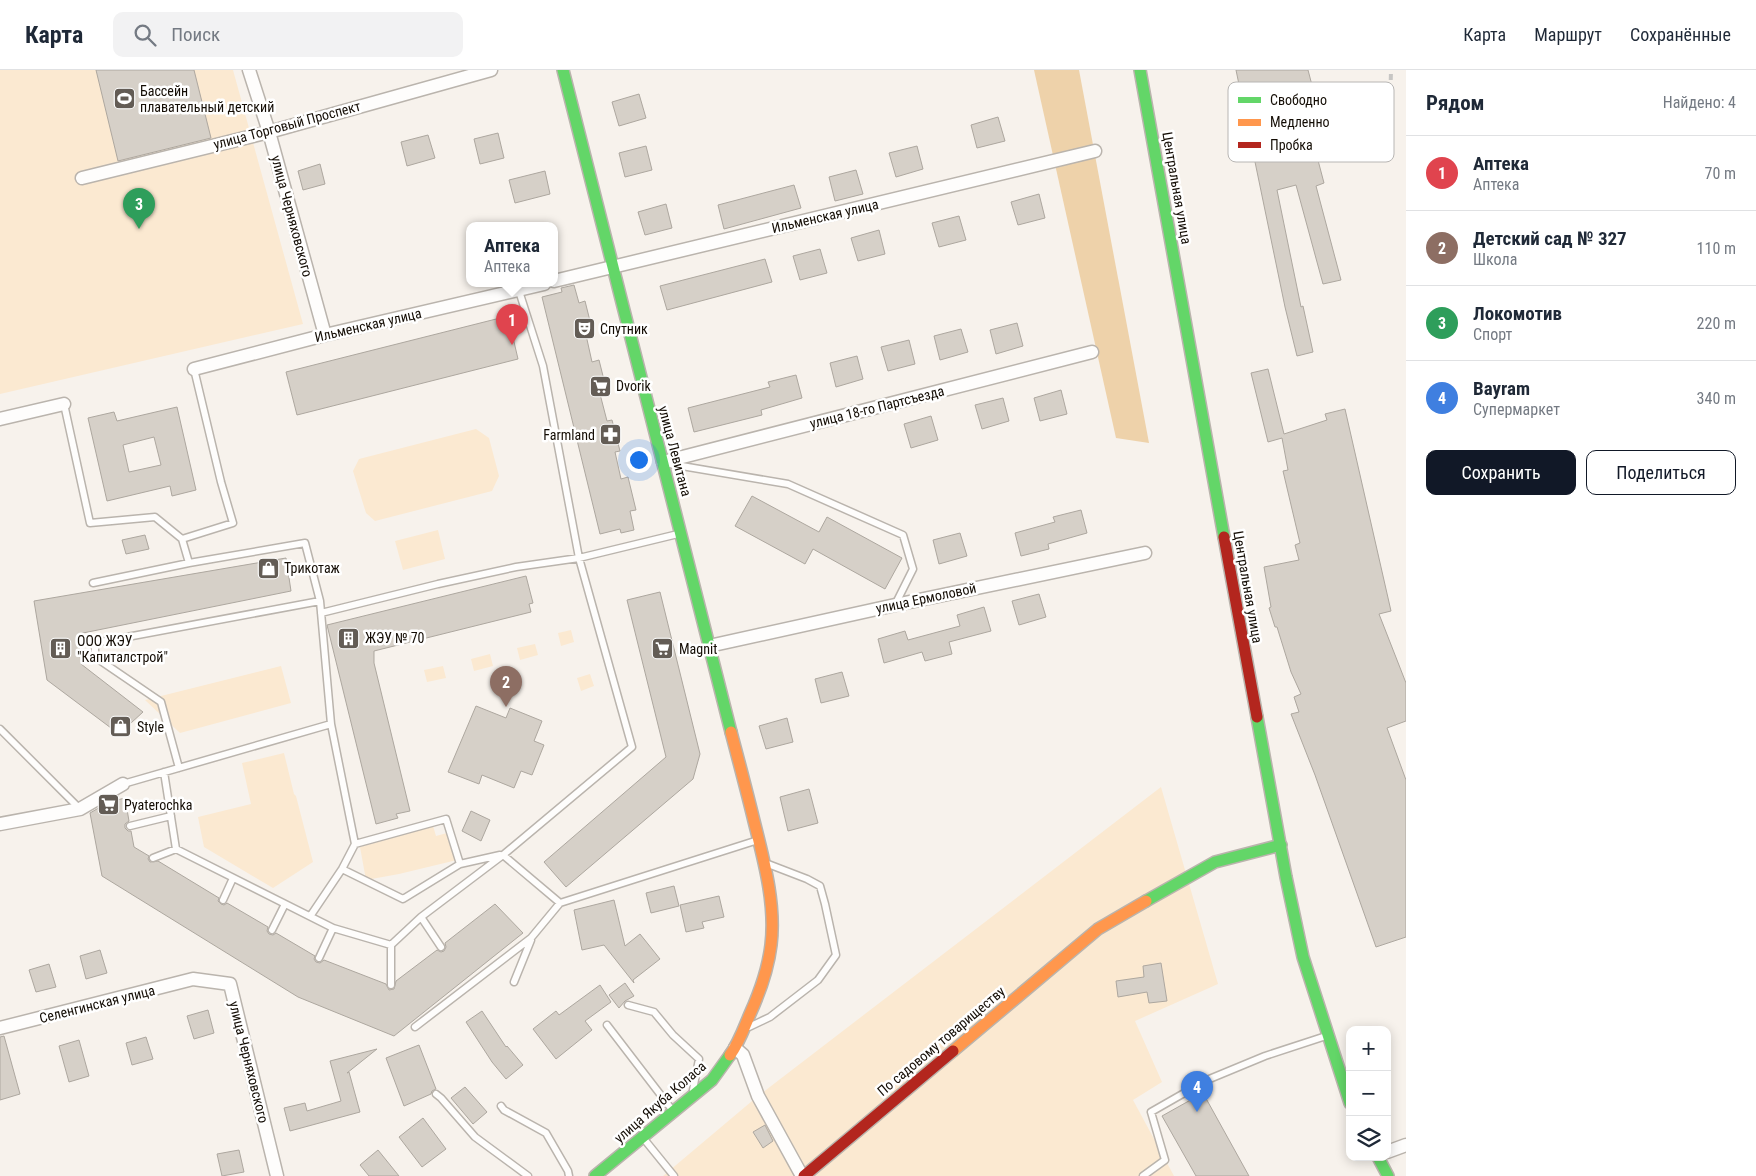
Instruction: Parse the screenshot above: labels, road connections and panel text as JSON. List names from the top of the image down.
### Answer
{
  "streets": {
    "street": [
      "улица Торговый Проспект",
      "Центральная улица",
      "улица Черняховского",
      "Ильменская улица",
      "улица 18-го Партсъезда",
      "улица Левитана",
      "улица Ермоловой",
      "Селенгинская улица",
      "По садовому товариществу",
      "улица Якуба Коласа"
    ]
  },
  "crossings": [
    ["улица Торговый Проспект", "улица Черняховского"],
    ["Центральная улица", "По садовому товариществу"],
    ["улица Черняховского", "Ильменская улица"],
    ["улица Черняховского", "Селенгинская улица"],
    ["Ильменская улица", "улица Левитана"],
    ["улица 18-го Партсъезда", "улица Левитана"],
    ["улица Левитана", "улица Ермоловой"],
    ["улица Левитана", "улица Якуба Коласа"]
  ],
  "places": {
    "sports": ["Бассейн плавательный детский"],
    "theatre": ["Спутник"],
    "supermarket": ["Dvorik", "Magnit", "Pyaterochka"],
    "pharmacy": ["Farmland"],
    "shop": ["Трикотаж", "Style"],
    "building": ["ЖЭУ № 70", "ООО ЖЭУ \"Капиталстрой\""]
  },
  "legend": ["Свободно", "Медленно", "Пробка"],
  "page": {
    "header": "Карта",
    "search": "Поиск",
    "nav": ["Карта", "Маршрут", "Сохранённые"],
    "heading": ["Рядом", "Найдено: 4"],
    "list": [
      {
        "mark": "1",
        "name": "Аптека",
        "note": "Аптека",
        "value": "70 m"
      },
      {
        "mark": "2",
        "name": "Детский сад № 327",
        "note": "Школа",
        "value": "110 m"
      },
      {
        "mark": "3",
        "name": "Локомотив",
        "note": "Спорт",
        "value": "220 m"
      },
      {
        "mark": "4",
        "name": "Bayram",
        "note": "Супермаркет",
        "value": "340 m"
      }
    ],
    "pins": [
      "3",
      "1",
      "2",
      "4"
    ],
    "popup": ["Аптека", "Аптека"],
    "buttons": ["Сохранить", "Поделиться"],
    "map_buttons": ["+", "−"]
  }
}
